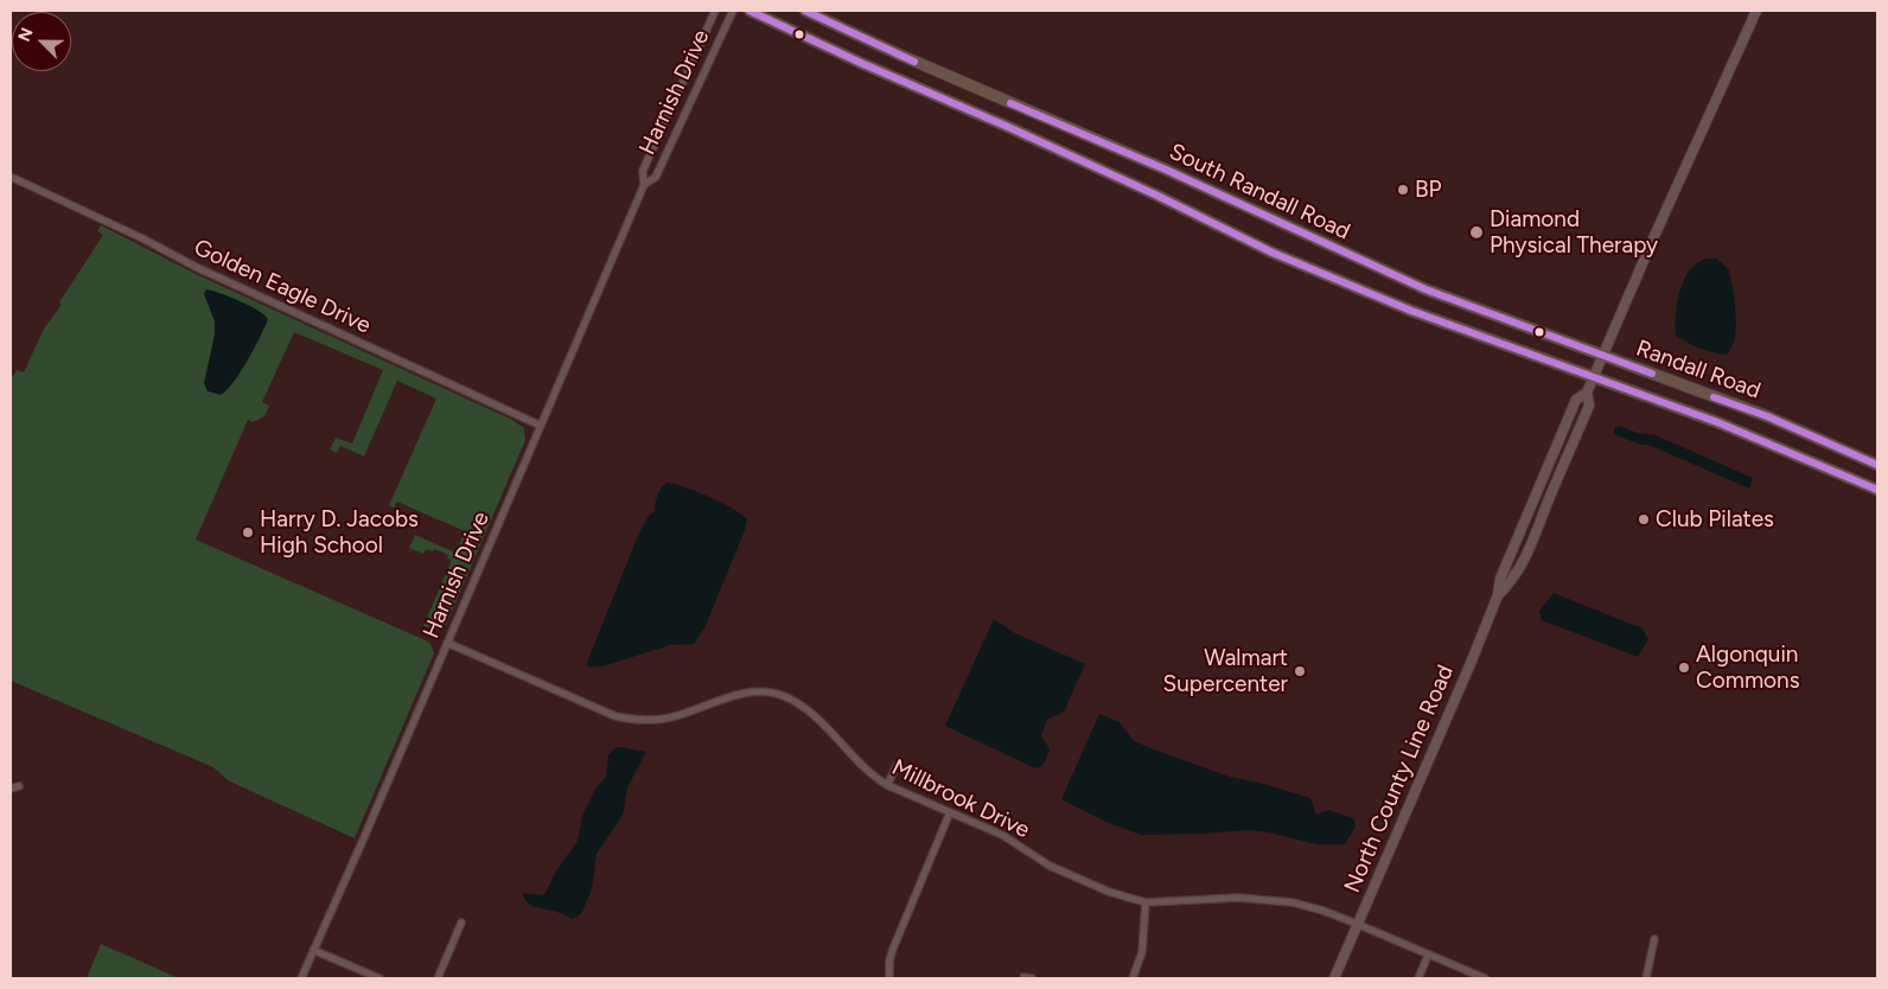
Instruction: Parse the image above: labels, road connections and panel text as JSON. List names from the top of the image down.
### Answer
{
  "streets": {
    "main road": ["South Randall Road", "Randall Road"],
    "street": [
      "Harnish Drive",
      "Golden Eagle Drive",
      "North County Line Road",
      "Millbrook Drive"
    ]
  },
  "crossings": [
    ["Harnish Drive", "Golden Eagle Drive"],
    ["Harnish Drive", "Millbrook Drive"],
    ["South Randall Road", "Randall Road"],
    ["South Randall Road", "North County Line Road"],
    ["Randall Road", "North County Line Road"],
    ["North County Line Road", "Millbrook Drive"]
  ],
  "places": [
    "BP",
    "Diamond Physical Therapy",
    "Club Pilates",
    "Harry D. Jacobs High School",
    "Algonquin Commons",
    "Walmart Supercenter"
  ],
  "north": "top left"
}
